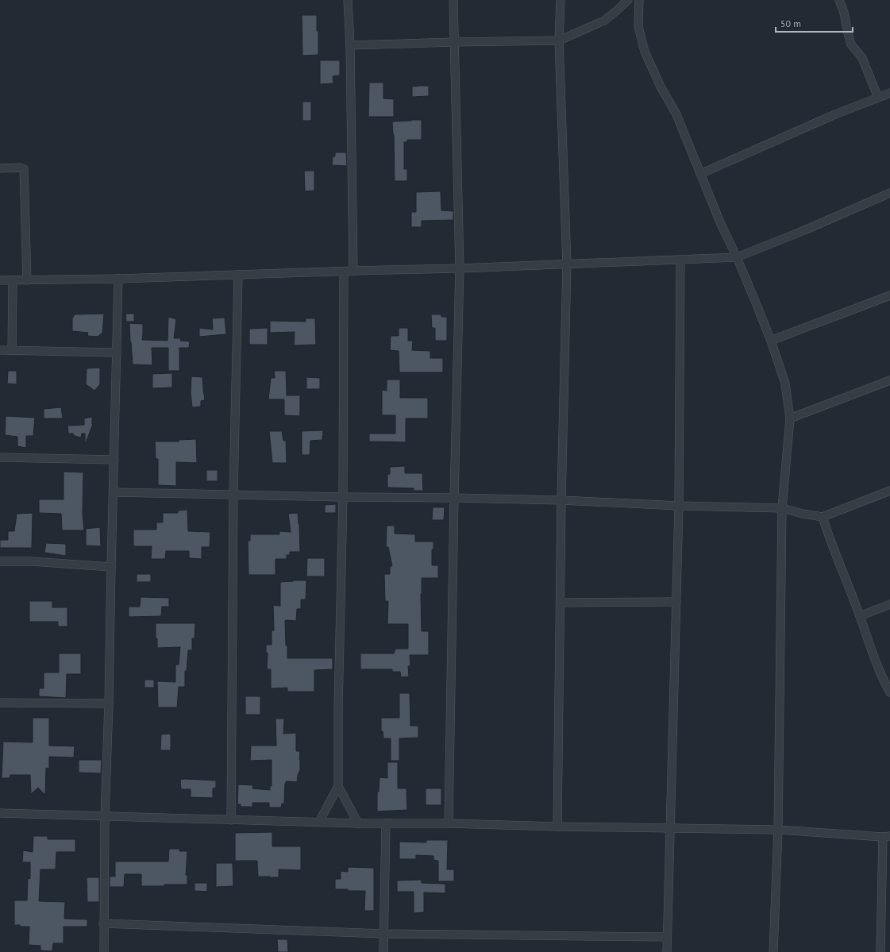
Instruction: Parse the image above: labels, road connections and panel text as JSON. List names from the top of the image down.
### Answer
{
  "scale_bar": "50 m"
}
